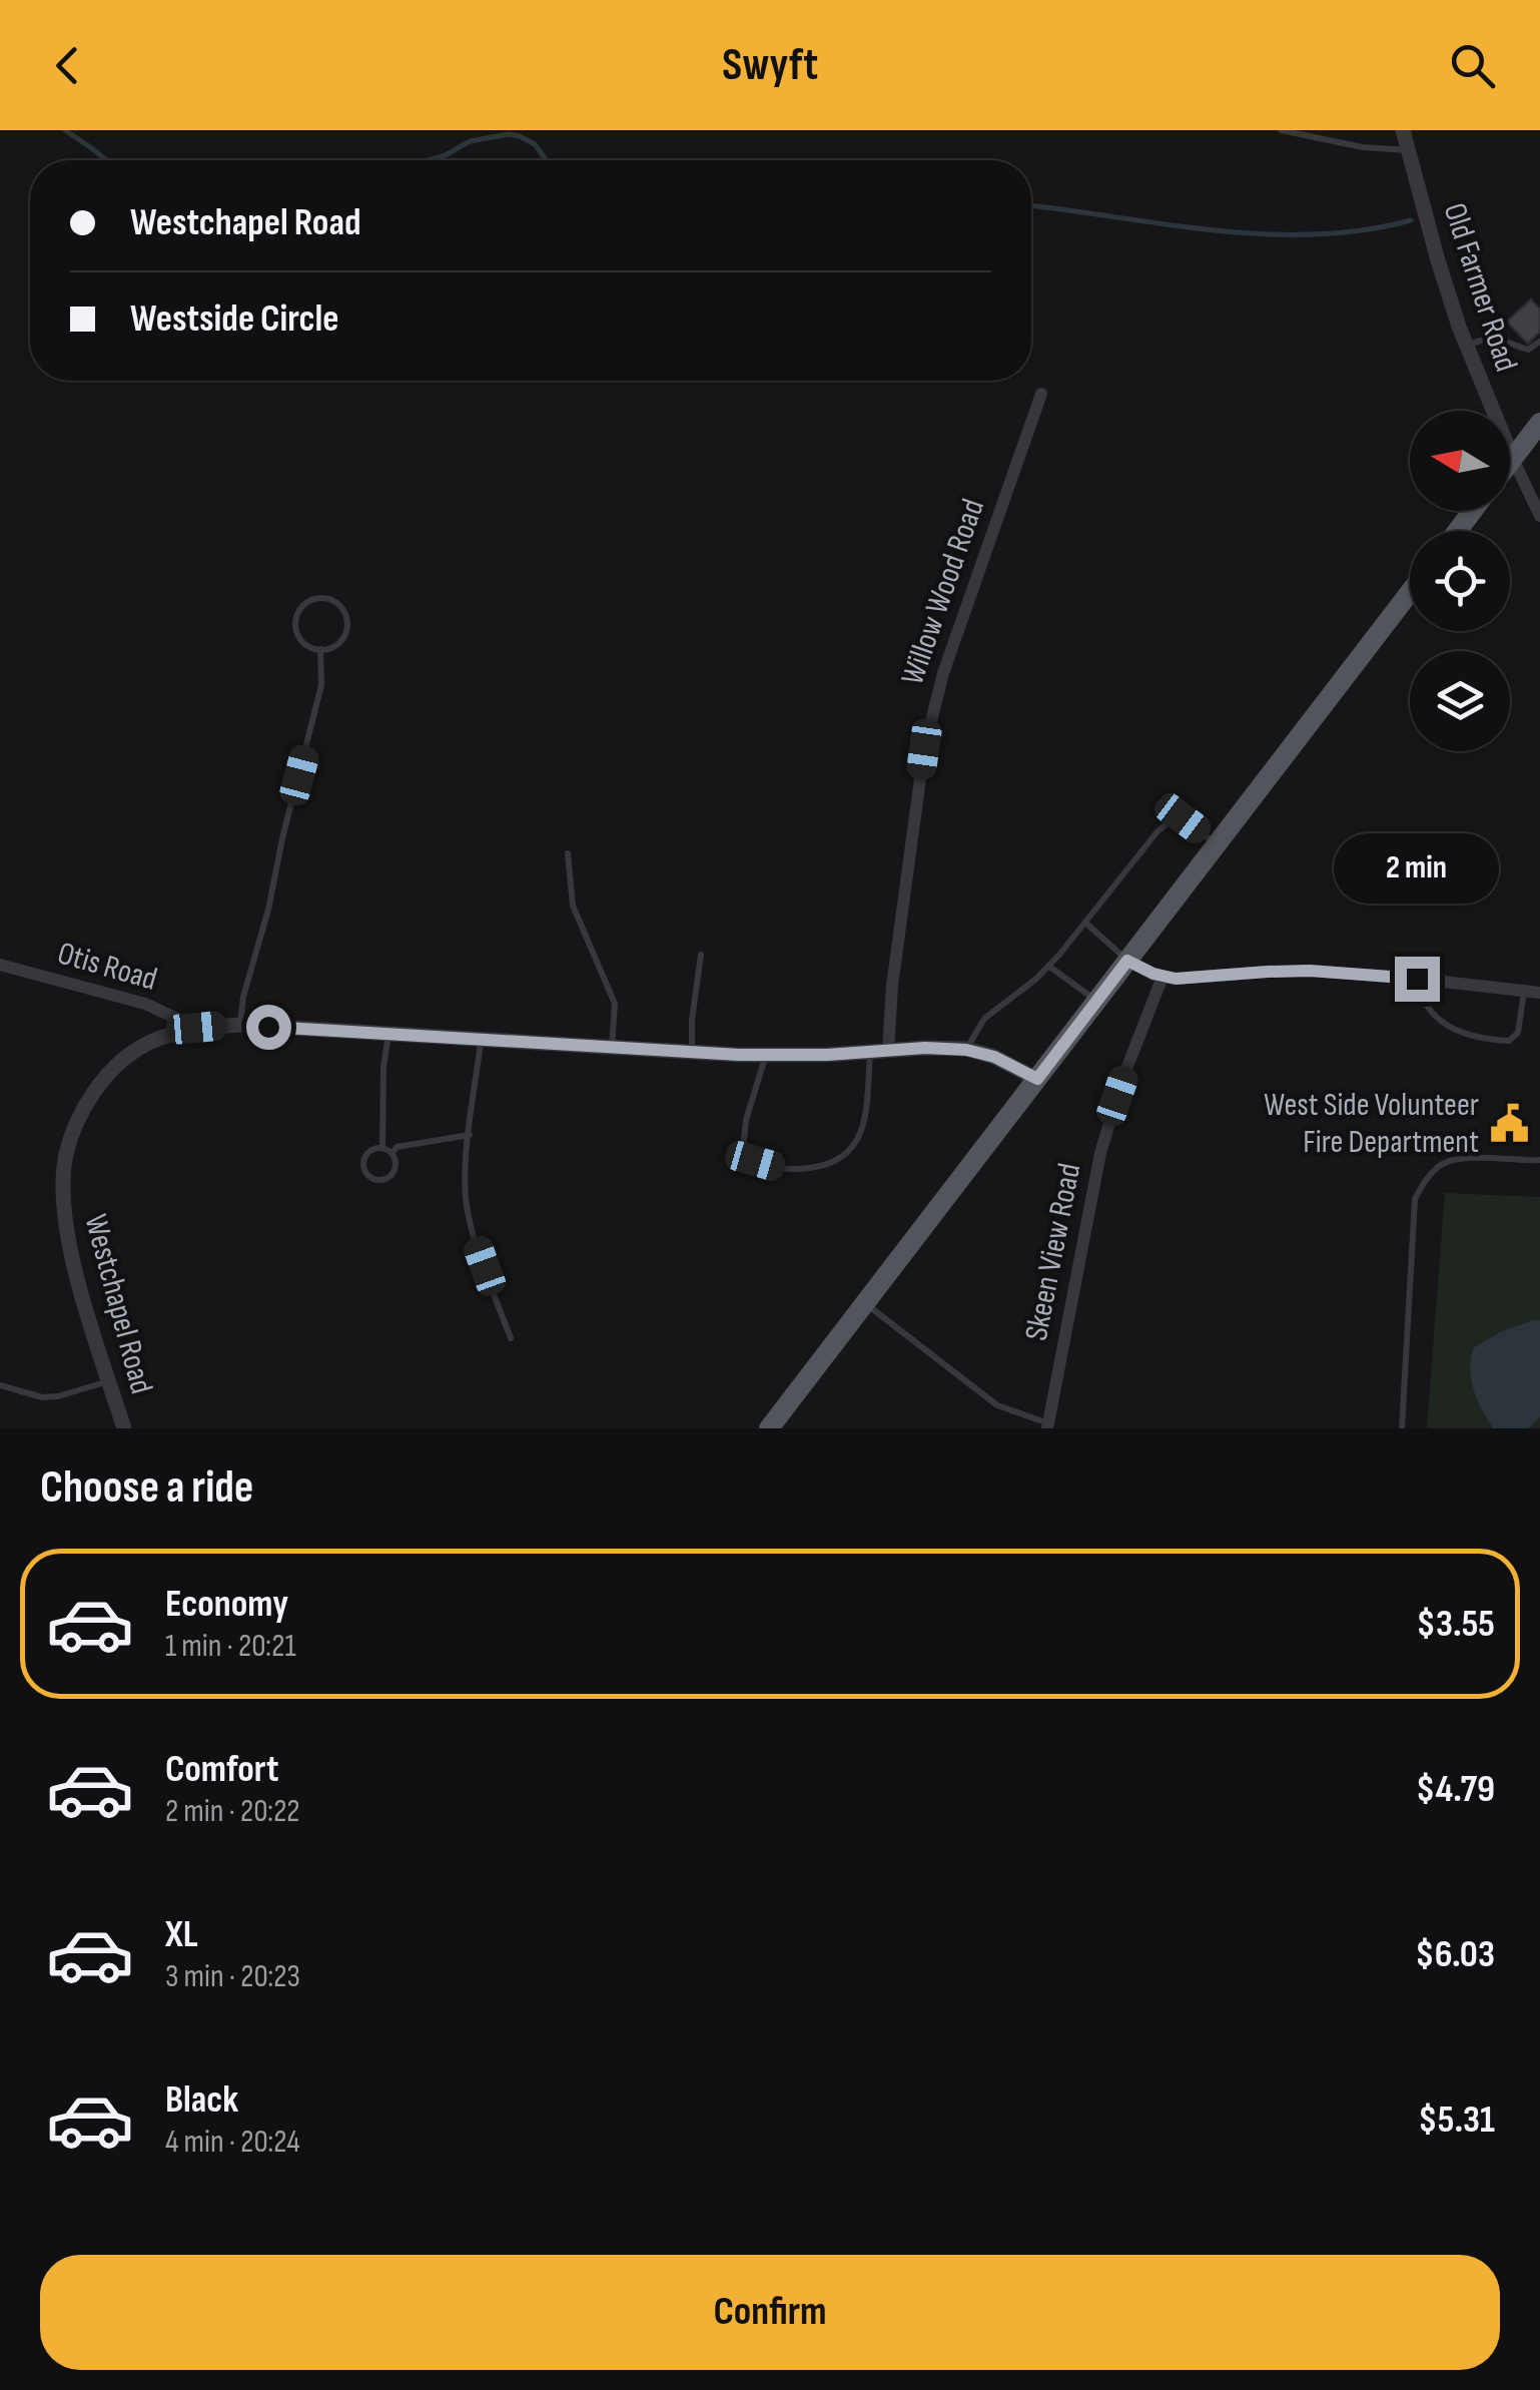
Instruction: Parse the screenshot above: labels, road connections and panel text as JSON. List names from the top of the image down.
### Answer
{
  "streets": {
    "street": [
      "Old Farmer Road",
      "Willow Wood Road",
      "Otis Road",
      "Skeen View Road",
      "Westchapel Road"
    ]
  },
  "crossings": [
    ["Willow Wood Road", "Westchapel Road"],
    ["Otis Road", "Westchapel Road"]
  ],
  "places": {
    "public building": ["West Side Volunteer Fire Department"]
  },
  "north": "left",
  "page": {
    "header": "Swyft",
    "banner": ["Westchapel Road", "Westside Circle"],
    "bubble": "2 min",
    "heading": "Choose a ride",
    "list": [
      {
        "name": "Economy",
        "note": "1 min · 20:21",
        "value": "$3.55"
      },
      {
        "name": "Comfort",
        "note": "2 min · 20:22",
        "value": "$4.79"
      },
      {
        "name": "XL",
        "note": "3 min · 20:23",
        "value": "$6.03"
      },
      {
        "name": "Black",
        "note": "4 min · 20:24",
        "value": "$5.31"
      }
    ],
    "buttons": "Confirm"
  }
}
